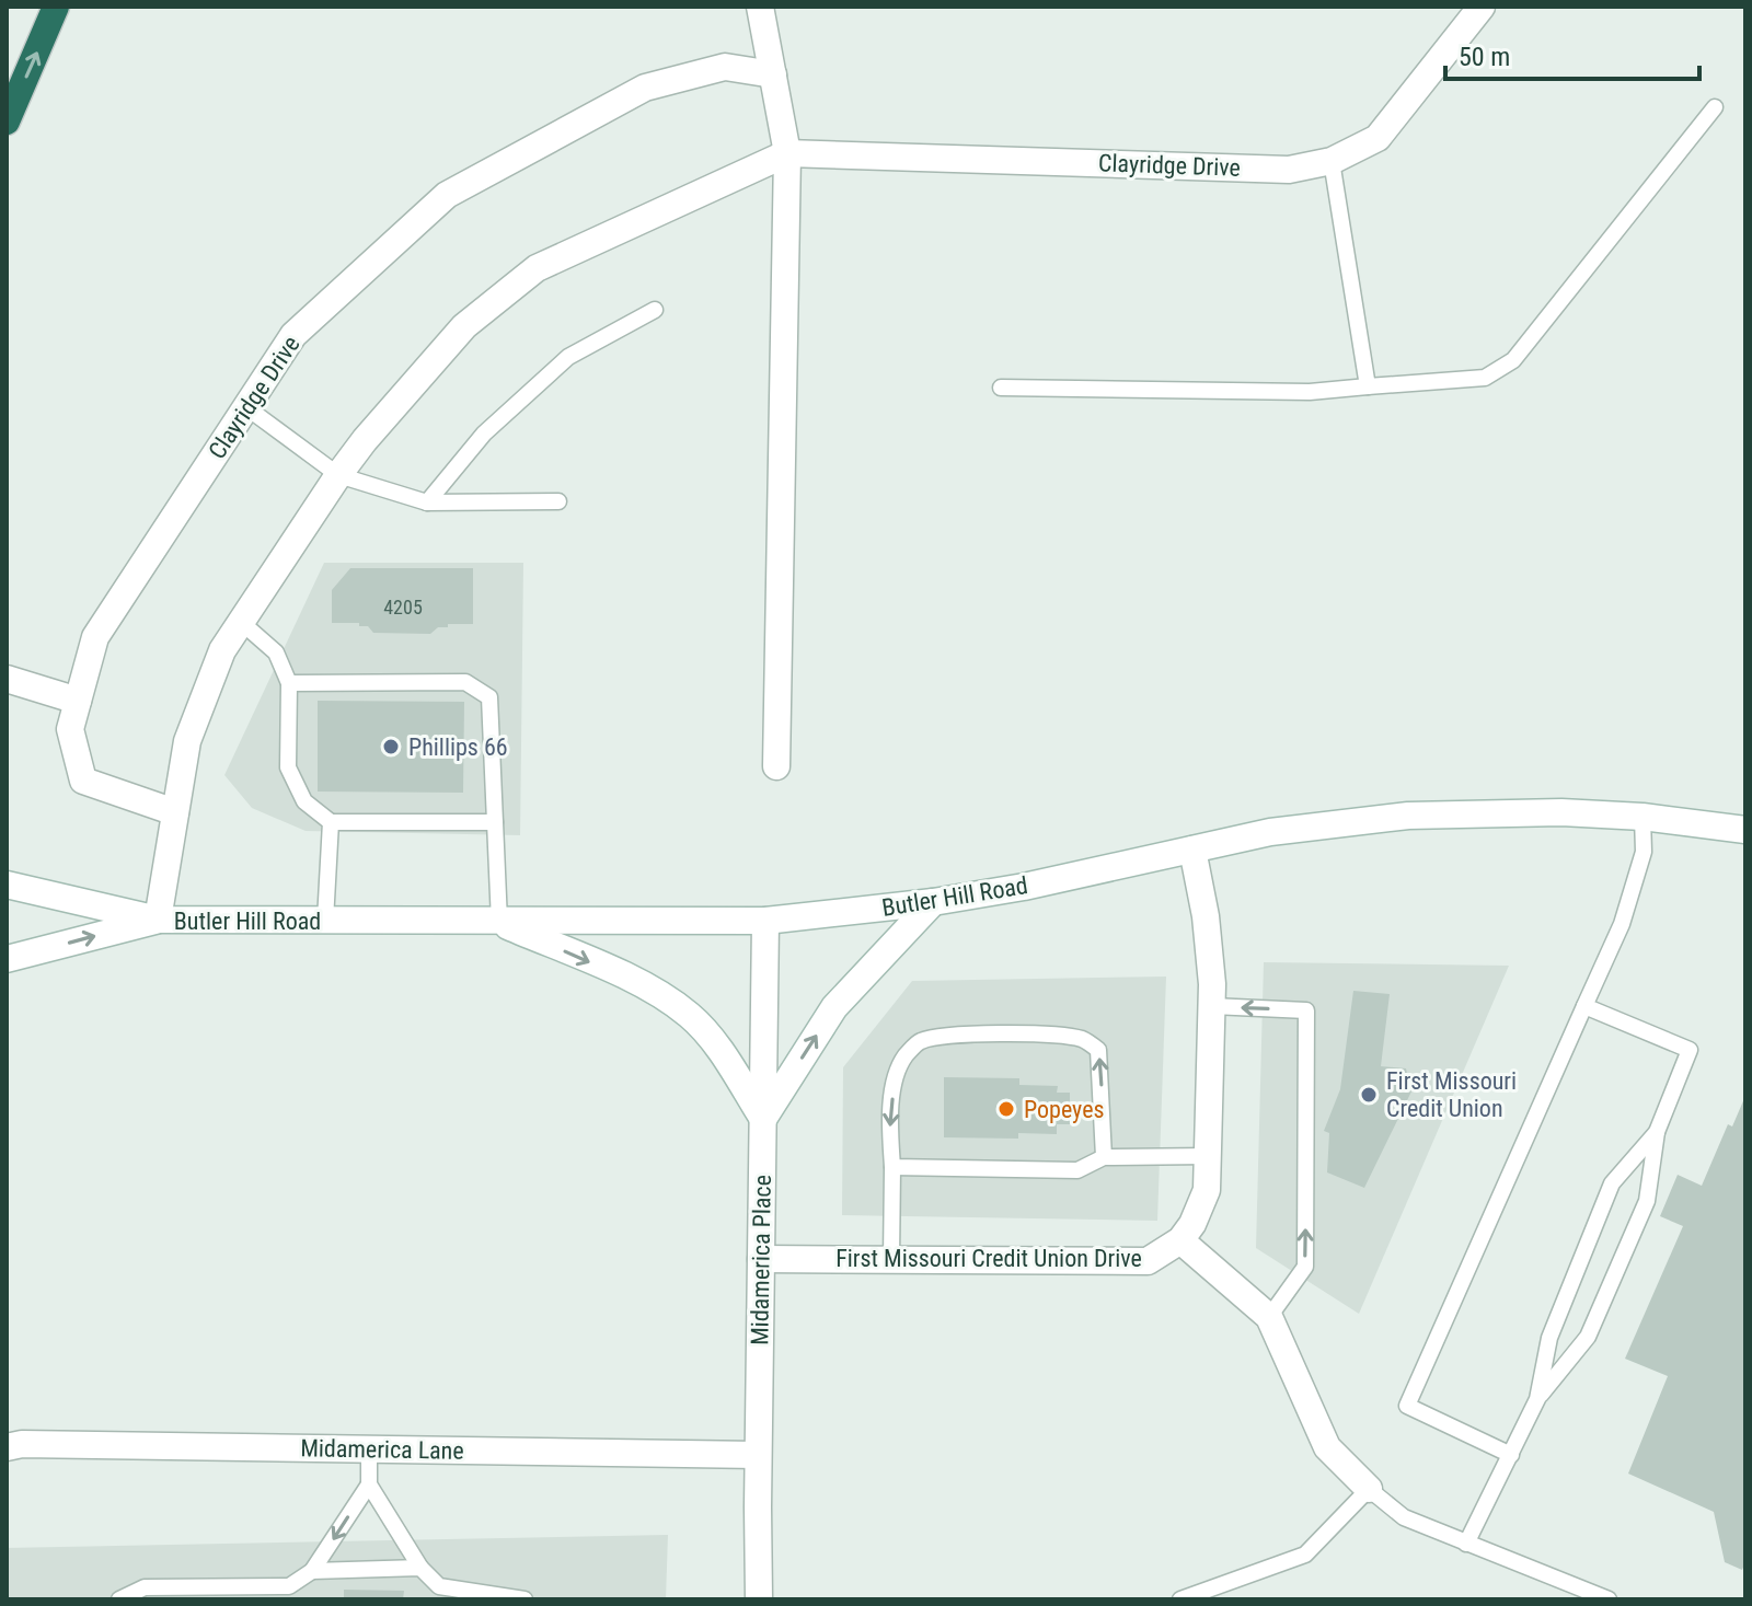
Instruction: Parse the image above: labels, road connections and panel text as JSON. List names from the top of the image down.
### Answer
{
  "streets": {
    "street": [
      "Clayridge Drive",
      "Butler Hill Road",
      "First Missouri Credit Union Drive",
      "Midamerica Place",
      "Midamerica Lane"
    ]
  },
  "crossings": [
    ["Clayridge Drive", "Butler Hill Road"],
    ["Butler Hill Road", "Midamerica Place"],
    ["First Missouri Credit Union Drive", "Midamerica Place"],
    ["Midamerica Place", "Midamerica Lane"]
  ],
  "places": ["Phillips 66", "First Missouri Credit Union", "Popeyes"],
  "house_numbers": ["4205"],
  "scale_bar": "50 m"
}
